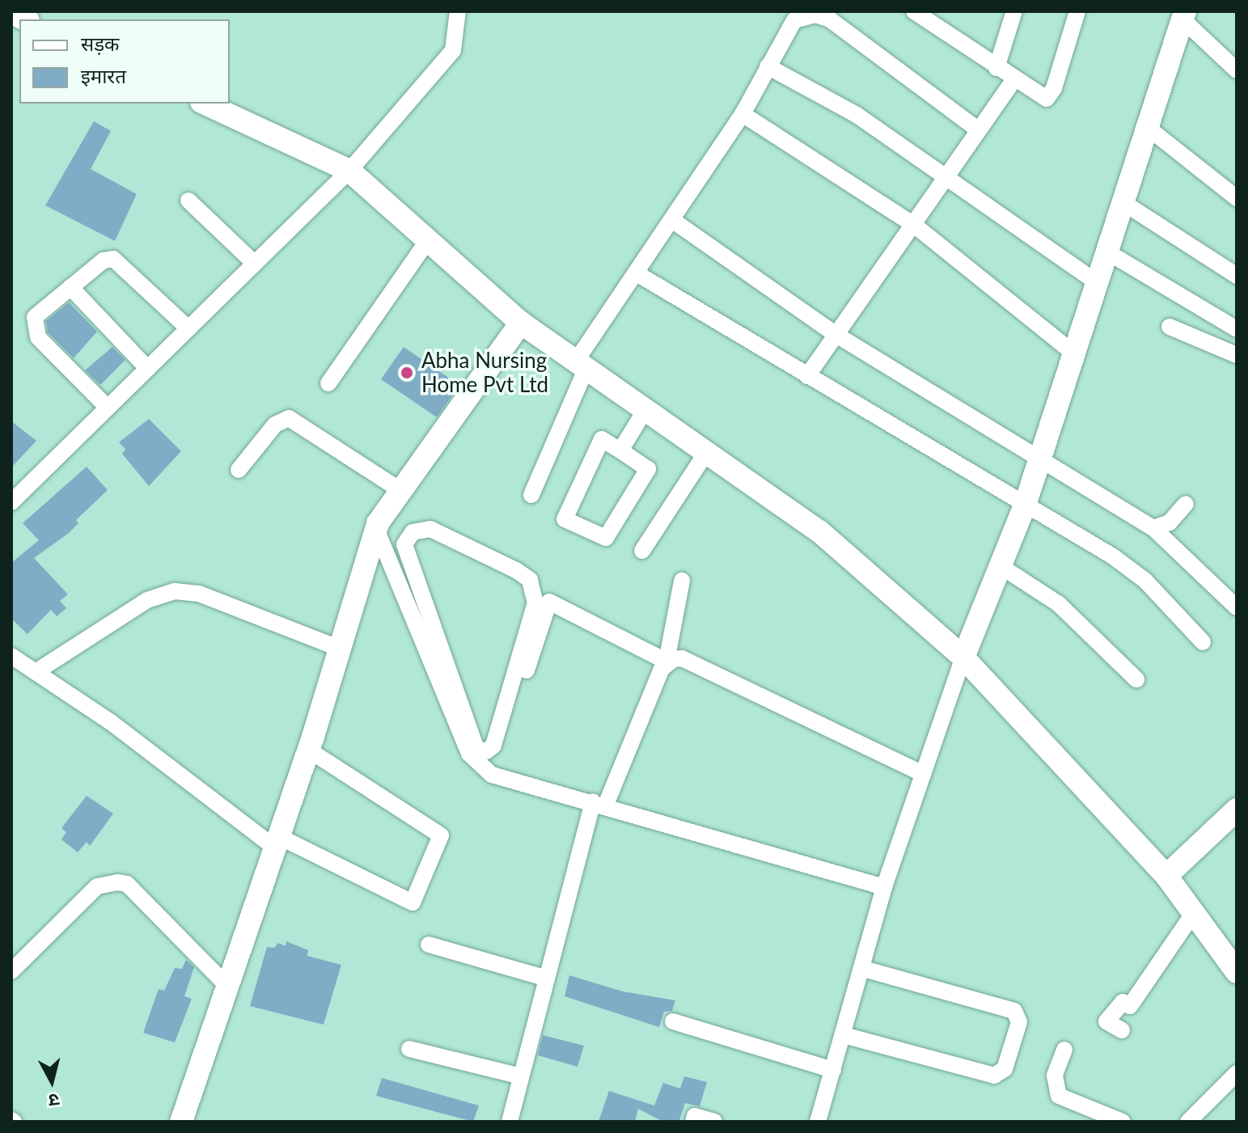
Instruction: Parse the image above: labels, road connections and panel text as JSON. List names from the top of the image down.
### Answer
{
  "places": ["Abha Nursing Home Pvt Ltd"],
  "legend": ["सड़क", "इमारत"],
  "north": "bottom"
}
